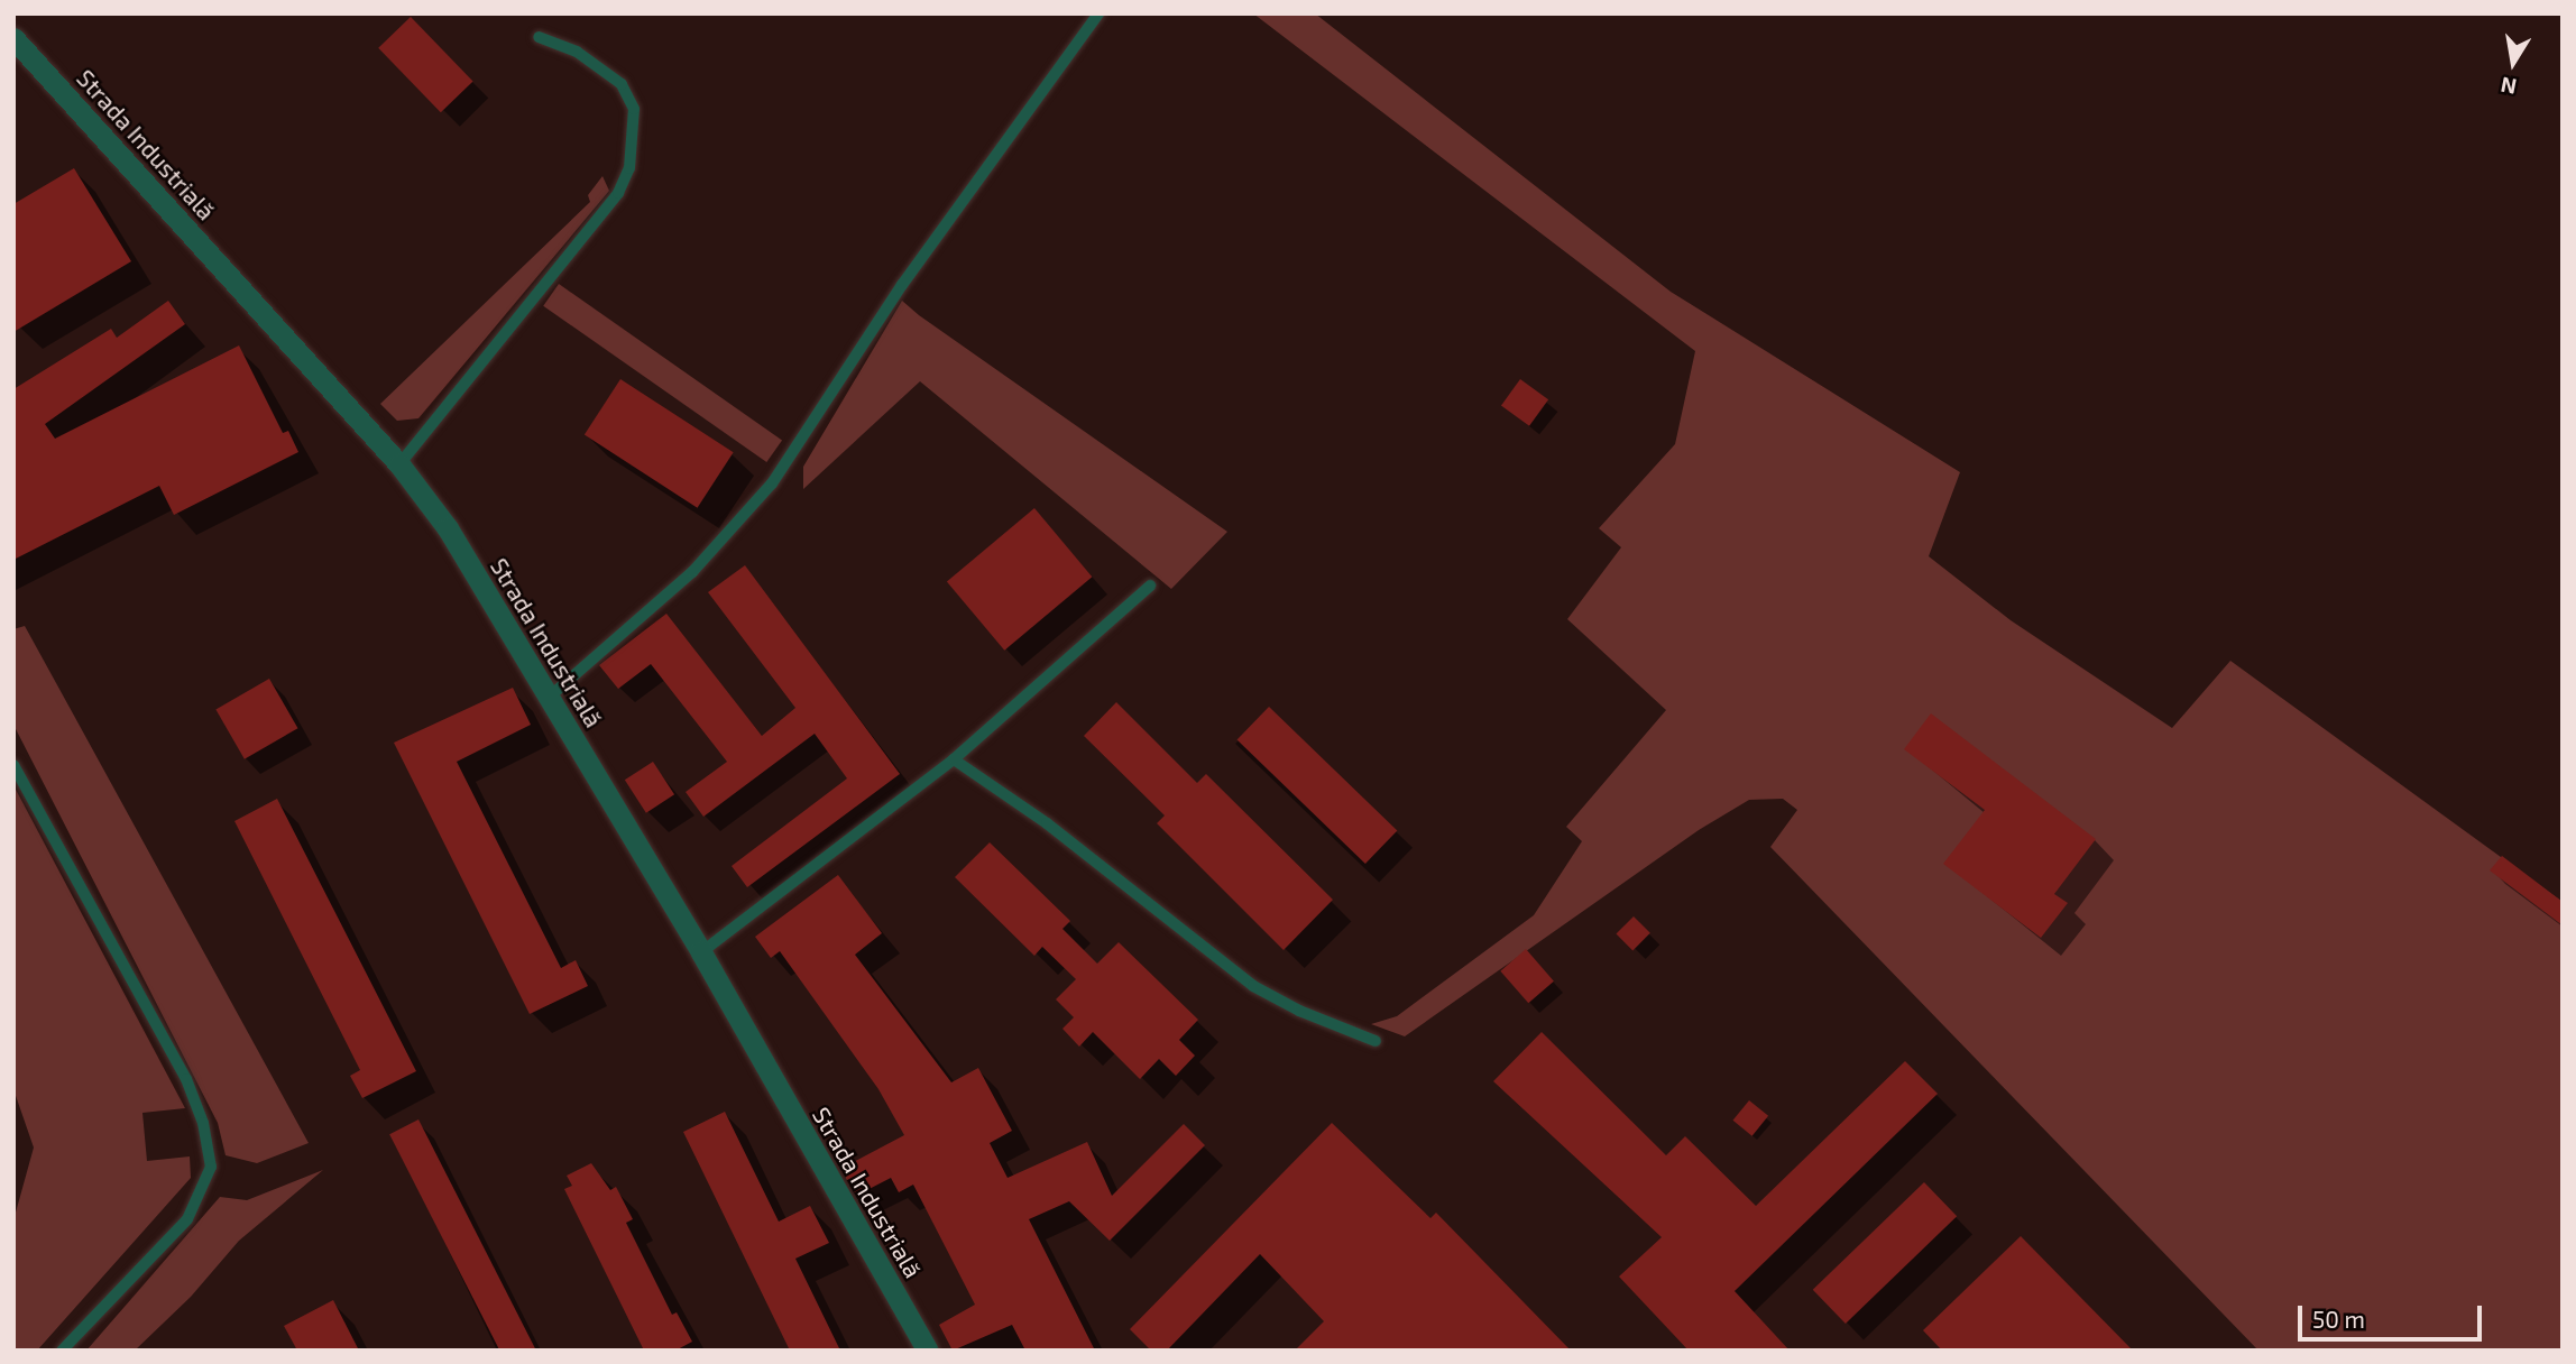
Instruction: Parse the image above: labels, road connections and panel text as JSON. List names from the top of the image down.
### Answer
{
  "streets": {
    "street": ["Strada Industrială"]
  },
  "scale_bar": "50 m",
  "north": "bottom"
}
